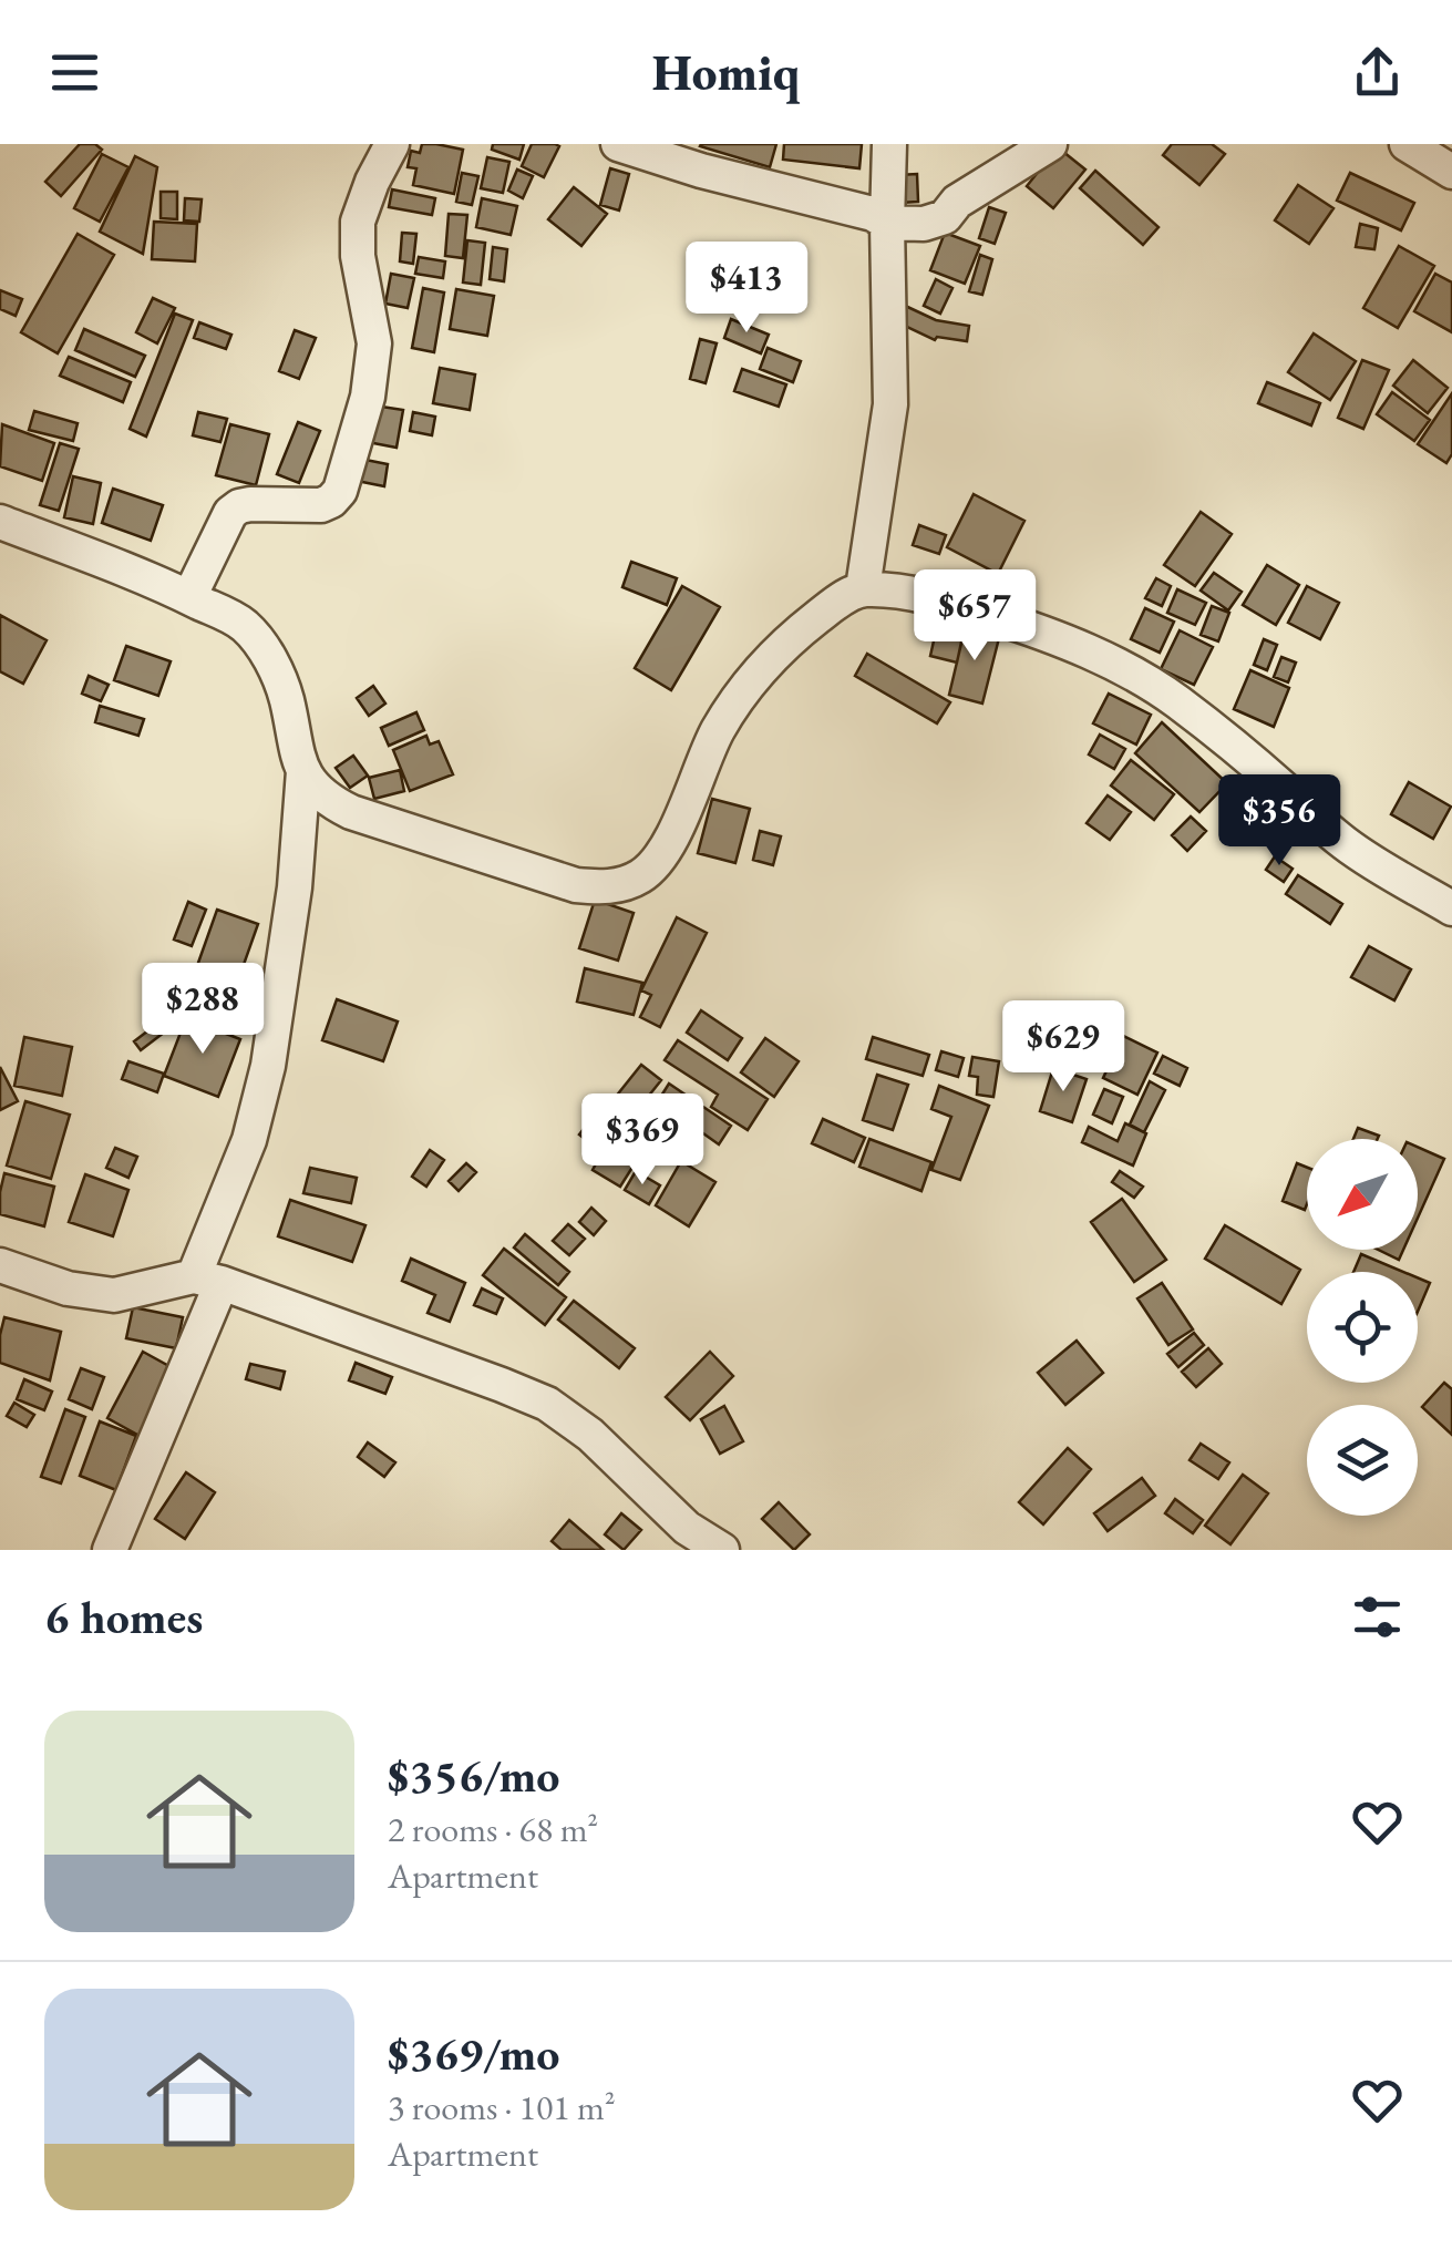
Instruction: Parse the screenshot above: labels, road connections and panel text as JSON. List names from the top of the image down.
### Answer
{
  "north": "bottom left",
  "page": {
    "header": "Homiq",
    "price": [
      "$413",
      "$657",
      "$356",
      "$288",
      "$629",
      "$369"
    ],
    "heading": "6 homes",
    "list": [
      {
        "name": "$356/mo",
        "note": "2 rooms · 68 m² · Apartment"
      },
      {
        "name": "$369/mo",
        "note": "3 rooms · 101 m² · Apartment"
      }
    ]
  }
}
